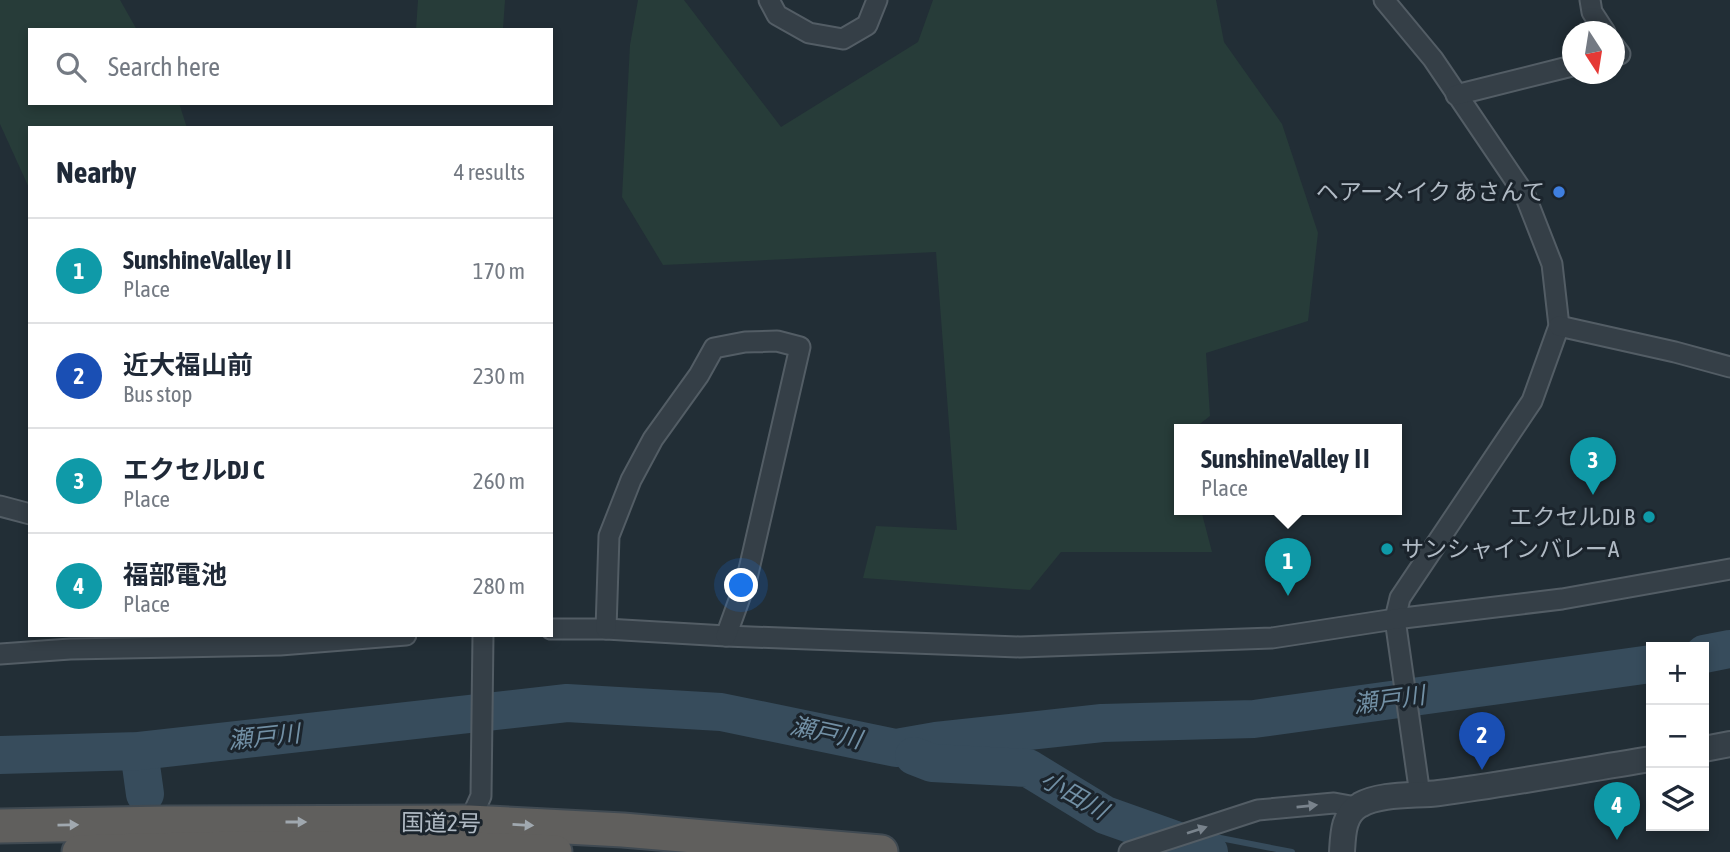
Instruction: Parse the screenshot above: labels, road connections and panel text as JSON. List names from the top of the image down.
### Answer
{
  "streets": {
    "highway": ["国道2号"]
  },
  "water": ["瀬戸川", "小田川"],
  "places": ["ヘアーメイク あさんて", "エクセルDJ B", "サンシャインバレーA"],
  "north": "bottom",
  "page": {
    "search": "Search here",
    "heading": ["Nearby", "4 results"],
    "list": [
      {
        "mark": "1",
        "name": "SunshineValleyⅡ",
        "note": "Place",
        "value": "170 m"
      },
      {
        "mark": "2",
        "name": "近大福山前",
        "note": "Bus stop",
        "value": "230 m"
      },
      {
        "mark": "3",
        "name": "エクセルDJ C",
        "note": "Place",
        "value": "260 m"
      },
      {
        "mark": "4",
        "name": "福部電池",
        "note": "Place",
        "value": "280 m"
      }
    ],
    "popup": ["SunshineValleyⅡ", "Place"],
    "pins": [
      "3",
      "1",
      "2",
      "4"
    ],
    "map_buttons": ["+", "−"]
  }
}
